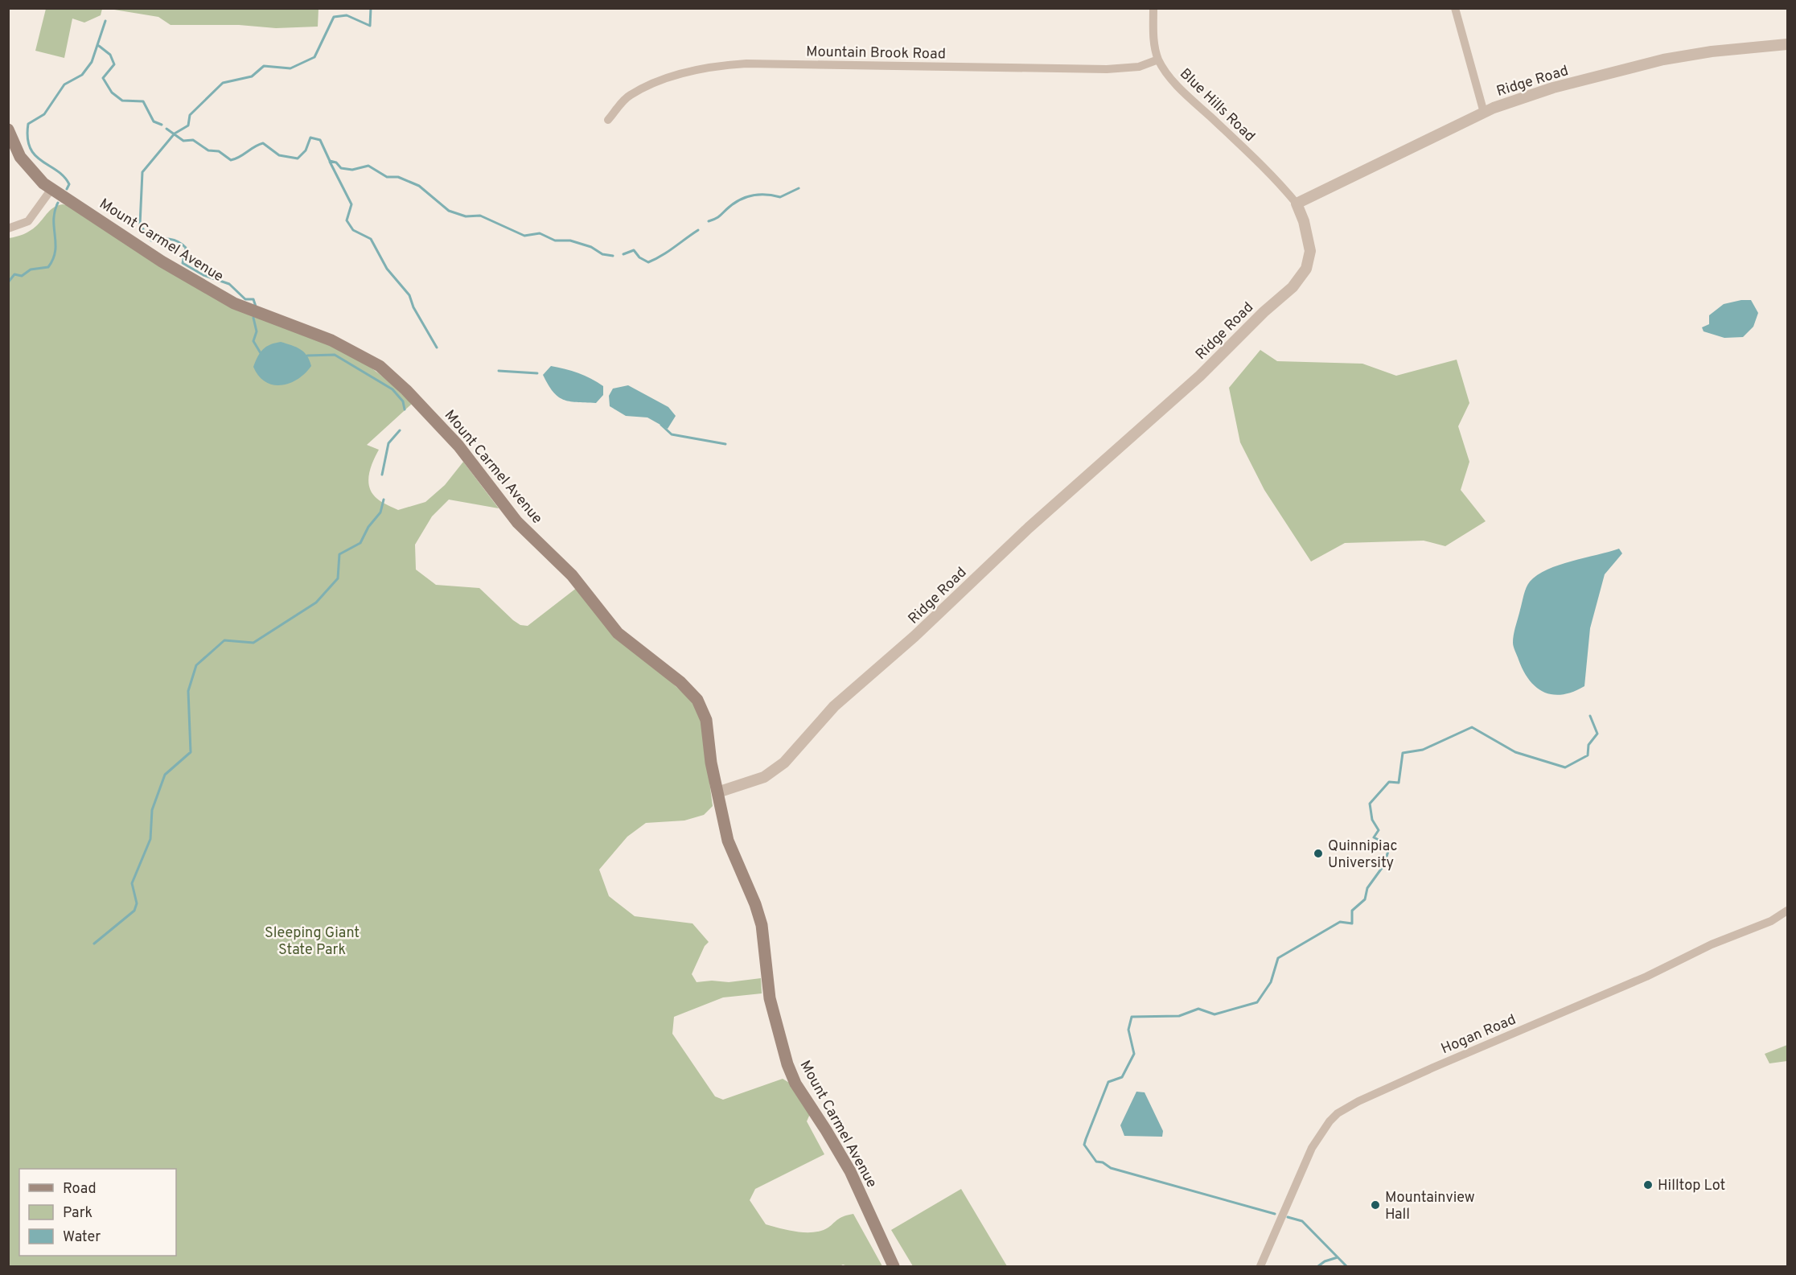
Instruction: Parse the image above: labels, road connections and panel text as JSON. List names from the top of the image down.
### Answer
{
  "streets": {
    "main road": ["Mount Carmel Avenue"],
    "street": [
      "Mountain Brook Road",
      "Ridge Road",
      "Blue Hills Road",
      "Hogan Road"
    ]
  },
  "crossings": [
    ["Mountain Brook Road", "Blue Hills Road"],
    ["Ridge Road", "Blue Hills Road"],
    ["Ridge Road", "Mount Carmel Avenue"]
  ],
  "parks": ["Sleeping Giant State Park"],
  "places": ["Quinnipiac University", "Hilltop Lot", "Mountainview Hall"],
  "legend": ["Road", "Park", "Water"]
}
